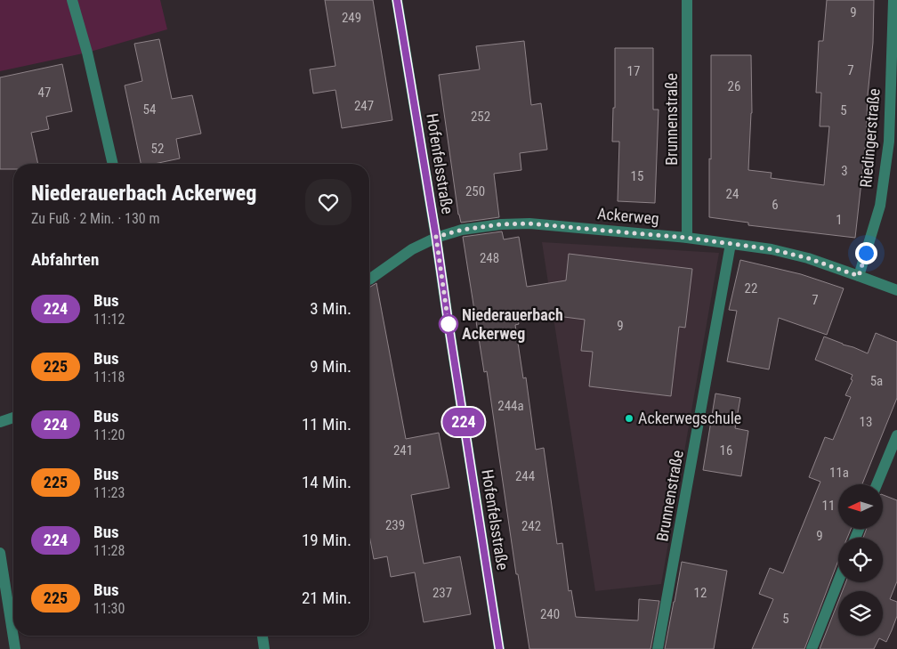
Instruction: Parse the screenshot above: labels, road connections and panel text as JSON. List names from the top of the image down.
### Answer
{
  "streets": {
    "street": [
      "Brunnenstraße",
      "Riedingerstraße",
      "Hofenfelsstraße",
      "Ackerweg"
    ]
  },
  "crossings": [
    ["Brunnenstraße", "Ackerweg"],
    ["Riedingerstraße", "Ackerweg"],
    ["Hofenfelsstraße", "Ackerweg"]
  ],
  "places": ["Niederauerbach Ackerweg", "Ackerwegschule"],
  "lines": ["bus line 224"],
  "house_numbers": [
    "9",
    "249",
    "7",
    "17",
    "26",
    "47",
    "247",
    "54",
    "5",
    "252",
    "52",
    "3",
    "15",
    "250",
    "24",
    "6",
    "1",
    "248",
    "22",
    "7",
    "9",
    "5a",
    "244a",
    "13",
    "241",
    "16",
    "11a",
    "244",
    "11",
    "239",
    "242",
    "9",
    "237",
    "12",
    "240",
    "5"
  ],
  "north": "left",
  "page": {
    "on_map": "224",
    "heading": [
      ["Niederauerbach Ackerweg", "Zu Fuß · 2 Min. · 130 m"],
      "Abfahrten"
    ],
    "list": [
      {
        "mark": "224",
        "name": "Bus",
        "note": "11:12",
        "value": "3 Min."
      },
      {
        "mark": "225",
        "name": "Bus",
        "note": "11:18",
        "value": "9 Min."
      },
      {
        "mark": "224",
        "name": "Bus",
        "note": "11:20",
        "value": "11 Min."
      },
      {
        "mark": "225",
        "name": "Bus",
        "note": "11:23",
        "value": "14 Min."
      },
      {
        "mark": "224",
        "name": "Bus",
        "note": "11:28",
        "value": "19 Min."
      },
      {
        "mark": "225",
        "name": "Bus",
        "note": "11:30",
        "value": "21 Min."
      }
    ]
  }
}
